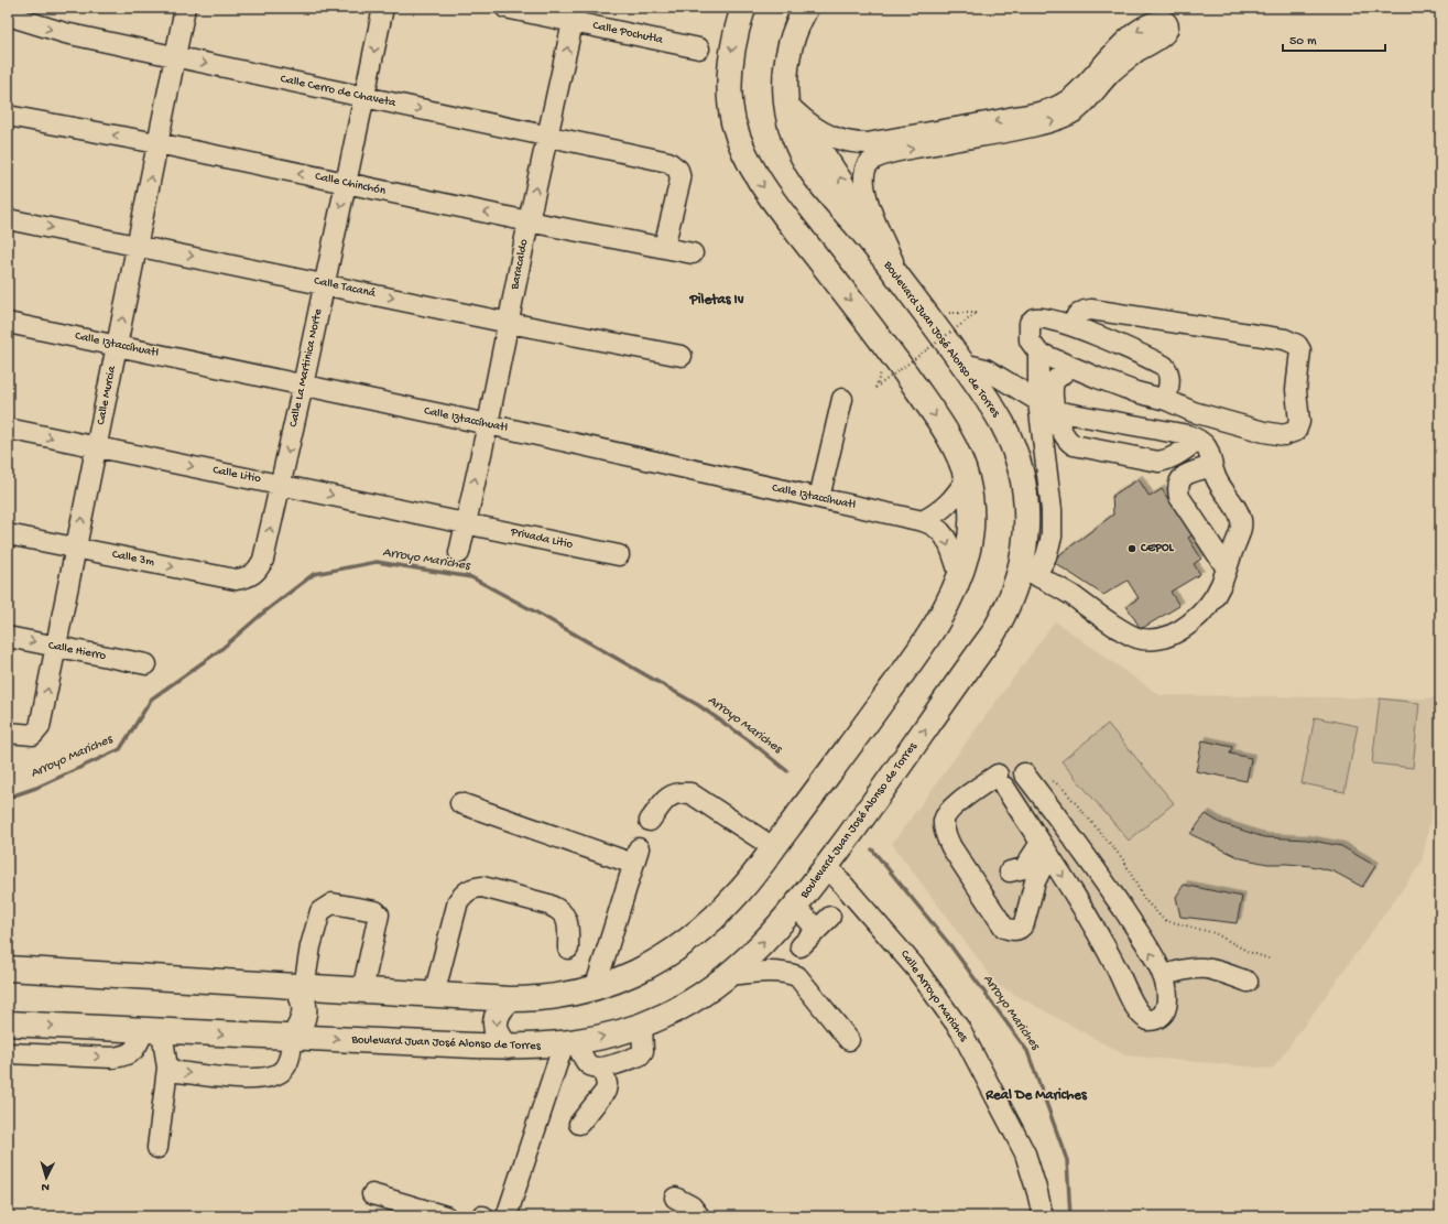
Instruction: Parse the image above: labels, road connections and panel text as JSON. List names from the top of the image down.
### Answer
{
  "streets": {
    "main road": ["Boulevard Juan José Alonso de Torres"],
    "street": [
      "Calle Pochutla",
      "Calle Cerro de Chaveta",
      "Calle Chinchón",
      "Baracaldo",
      "Calle Tacaná",
      "Calle Iztaccíhuatl",
      "Calle La Martinica Norte",
      "Calle Murcia",
      "Calle Litio",
      "Privada Litio",
      "Calle 3m",
      "Calle Hierro",
      "Calle Arroyo Mariches"
    ]
  },
  "crossings": [
    ["Calle Pochutla", "Baracaldo"],
    ["Calle Cerro de Chaveta", "Calle Chinchón"],
    ["Calle Cerro de Chaveta", "Baracaldo"],
    ["Calle Cerro de Chaveta", "Calle La Martinica Norte"],
    ["Calle Cerro de Chaveta", "Calle Murcia"],
    ["Calle Chinchón", "Baracaldo"],
    ["Calle Chinchón", "Calle La Martinica Norte"],
    ["Calle Chinchón", "Calle Murcia"],
    ["Baracaldo", "Calle Tacaná"],
    ["Baracaldo", "Calle Iztaccíhuatl"],
    ["Baracaldo", "Calle Litio"],
    ["Baracaldo", "Privada Litio"],
    ["Calle Tacaná", "Calle La Martinica Norte"],
    ["Calle Tacaná", "Calle Murcia"],
    ["Boulevard Juan José Alonso de Torres", "Calle Arroyo Mariches"],
    ["Calle Iztaccíhuatl", "Calle La Martinica Norte"],
    ["Calle Iztaccíhuatl", "Calle Murcia"],
    ["Calle La Martinica Norte", "Calle Litio"],
    ["Calle La Martinica Norte", "Calle 3m"],
    ["Calle Murcia", "Calle Litio"],
    ["Calle Murcia", "Calle 3m"],
    ["Calle Murcia", "Calle Hierro"],
    ["Calle Litio", "Privada Litio"]
  ],
  "one_way": [
    "Calle Cerro de Chaveta",
    "Calle Chinchón",
    "Baracaldo",
    "Calle Tacaná",
    "Boulevard Juan José Alonso de Torres",
    "Calle Murcia",
    "Calle Litio",
    "Calle 3m",
    "Calle Hierro"
  ],
  "districts": ["Piletas Iv", "Real De Mariches"],
  "water": ["Arroyo Mariches"],
  "places": ["CEPOL"],
  "scale_bar": "50 m",
  "north": "bottom"
}
